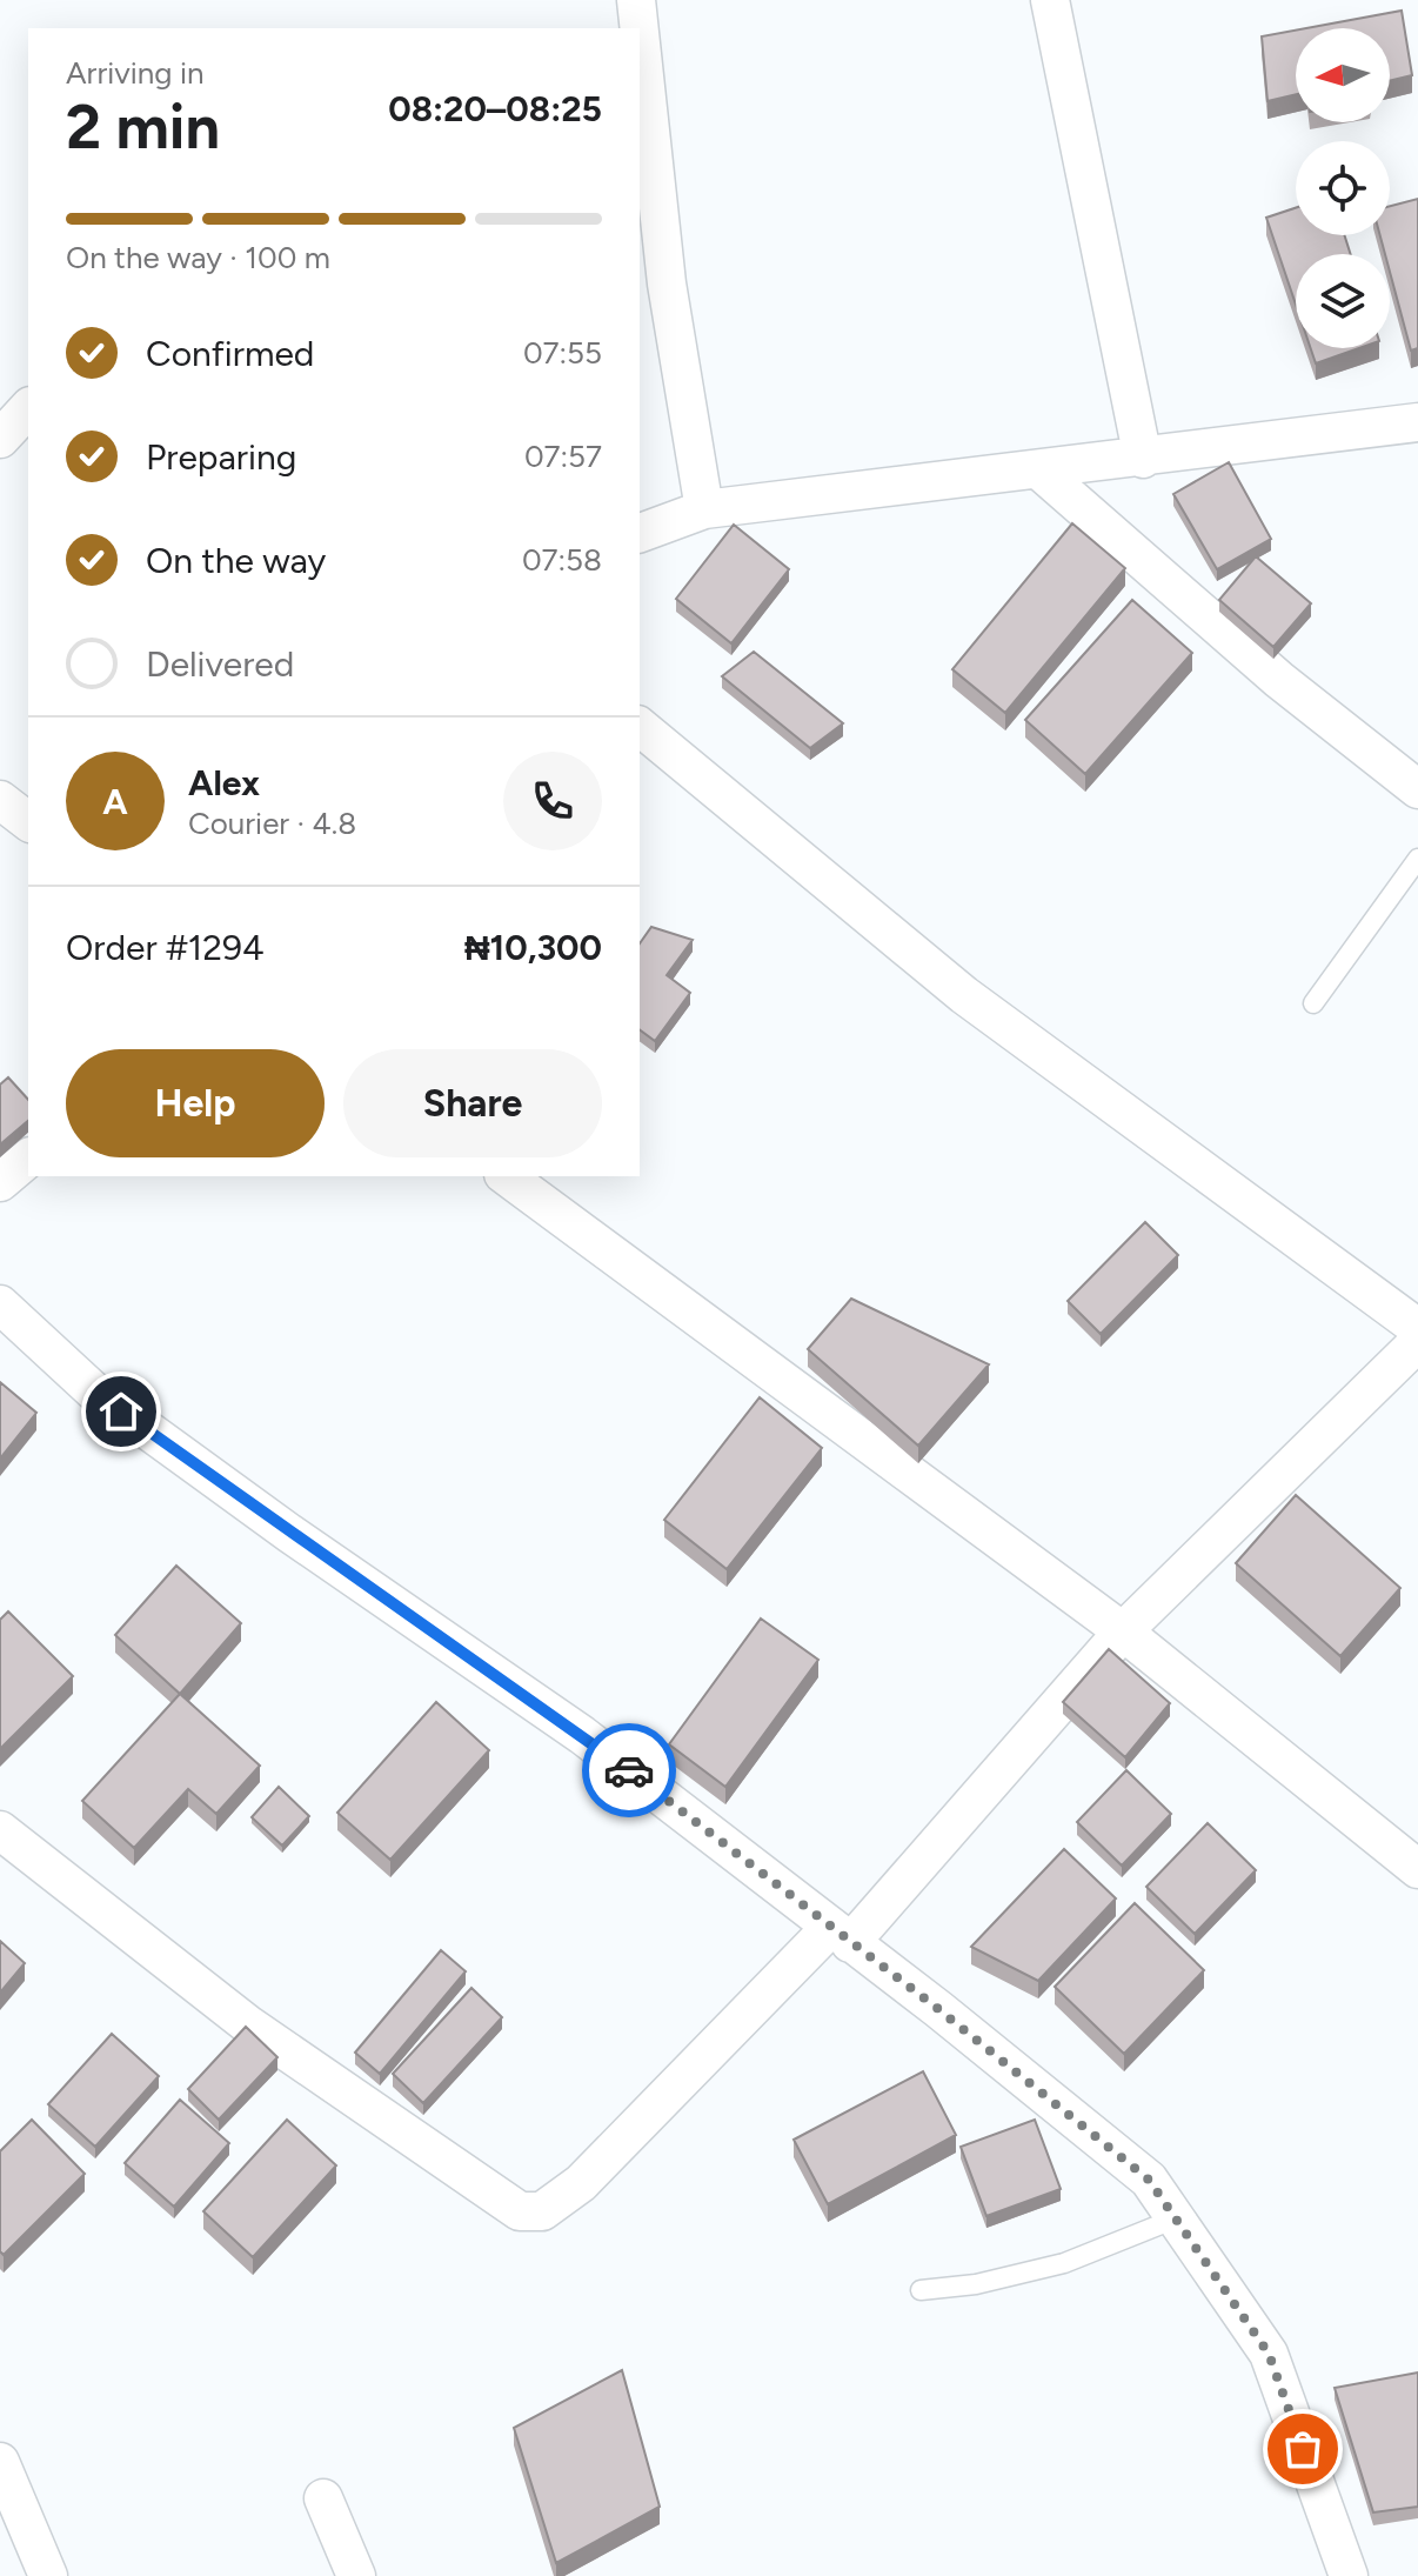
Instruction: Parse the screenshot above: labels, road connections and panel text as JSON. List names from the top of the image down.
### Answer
{
  "north": "left",
  "page": {
    "heading": ["2 min", "Arriving in", "08:20–08:25"],
    "panel": [
      "Alex",
      "Courier · 4.8",
      "Order #1294",
      "₦10,300"
    ],
    "bar": "On the way · 100 m",
    "list": [
      ["Confirmed", "07:55"],
      ["Preparing", "07:57"],
      ["On the way", "07:58"],
      "Delivered"
    ],
    "round": "A",
    "buttons": ["Help", "Share"]
  }
}
